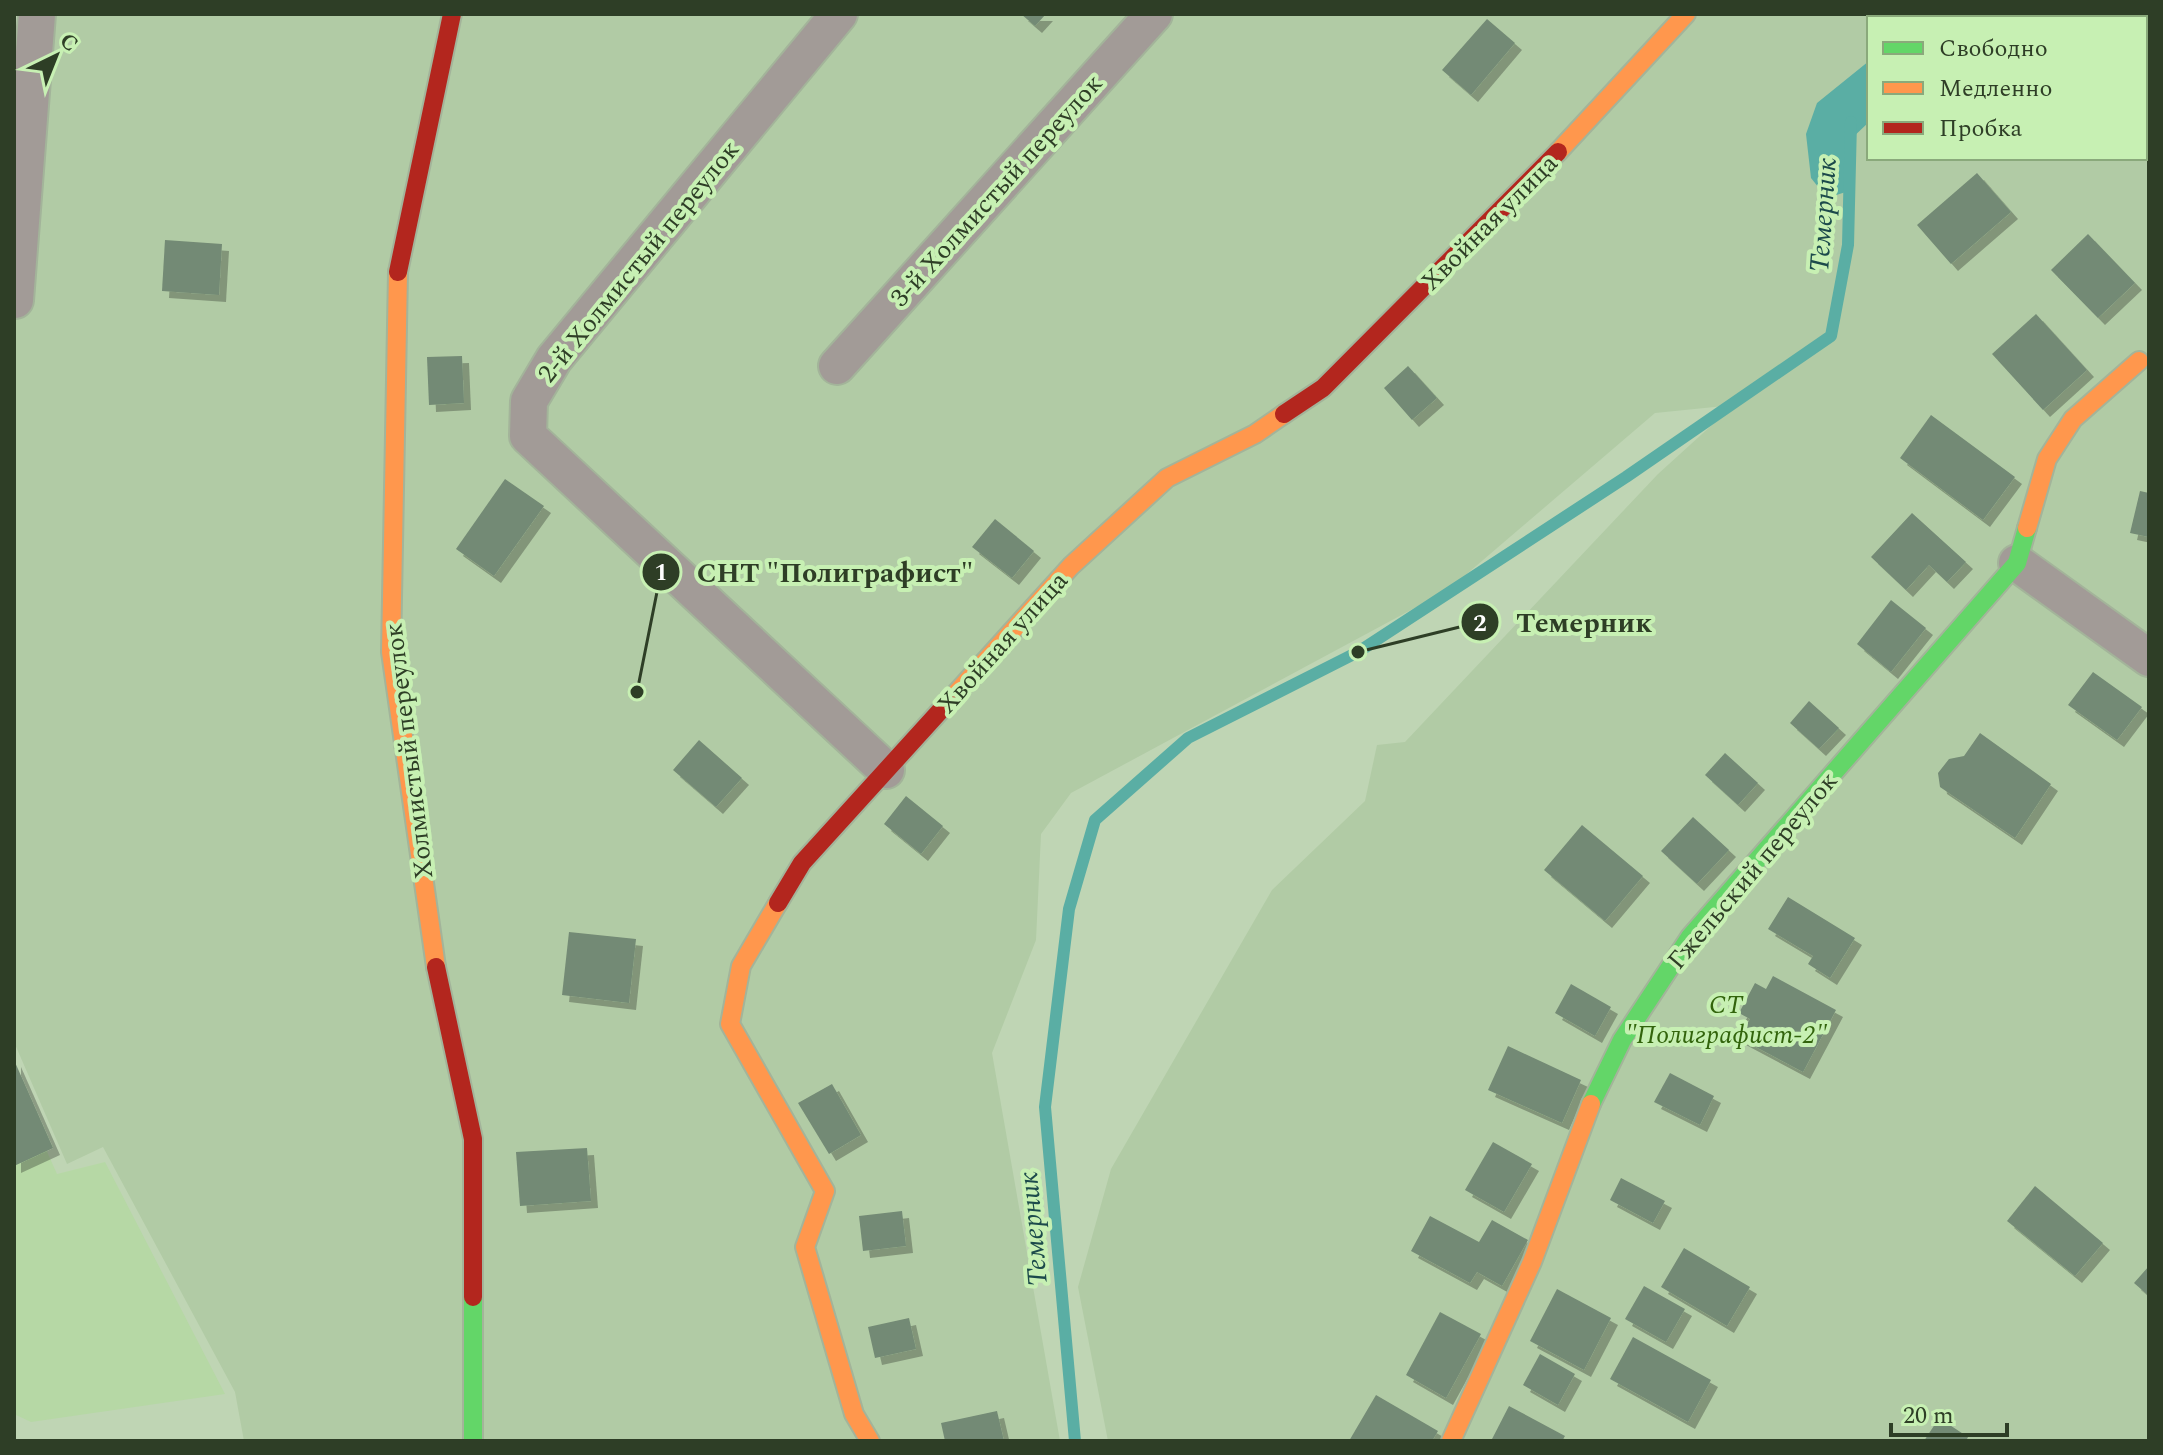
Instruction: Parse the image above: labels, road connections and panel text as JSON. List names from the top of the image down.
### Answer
{
  "streets": {
    "street": [
      "3-й Холмистый переулок",
      "Хвойная улица",
      "2-й Холмистый переулок",
      "Холмистый переулок",
      "Гжельский переулок"
    ]
  },
  "crossings": [
    ["Хвойная улица", "2-й Холмистый переулок"]
  ],
  "water": ["Темерник"],
  "parks": ["СТ \"Полиграфист-2\""],
  "places": ["Темерник", "СНТ \"Полиграфист\""],
  "legend": ["Свободно", "Медленно", "Пробка"],
  "scale_bar": "20 m",
  "north": "top right"
}
